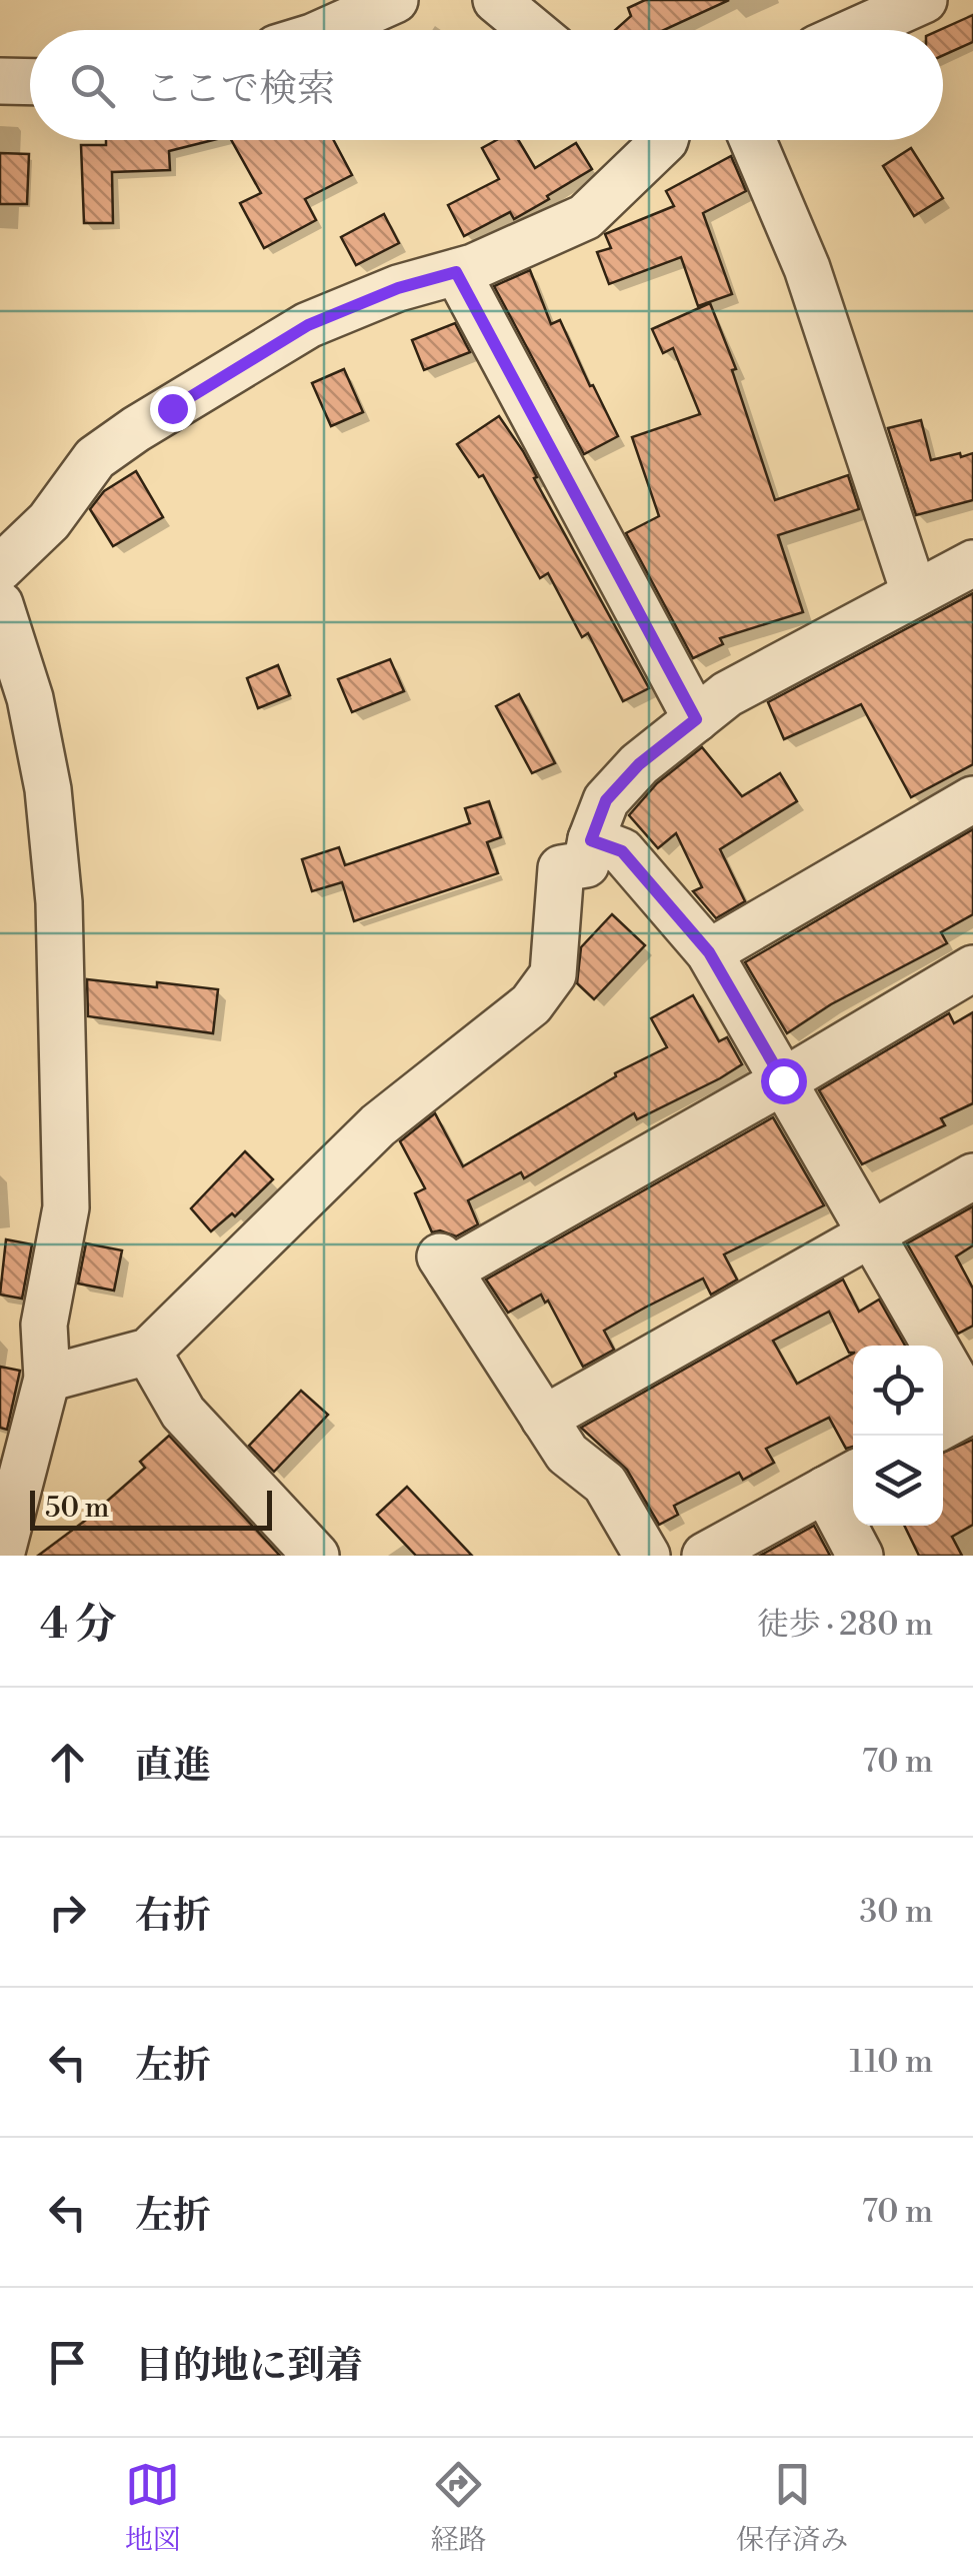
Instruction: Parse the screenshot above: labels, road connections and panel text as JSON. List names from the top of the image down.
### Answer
{
  "scale_bar": "50 m",
  "page": {
    "search": "ここで検索",
    "scale": "50 m",
    "heading": ["4 分", "徒歩 · 280 m"],
    "list": [
      ["直進", "70 m"],
      ["右折", "30 m"],
      ["左折", "110 m"],
      ["左折", "70 m"],
      "目的地に到着"
    ],
    "nav": ["地図", "経路", "保存済み"]
  }
}
